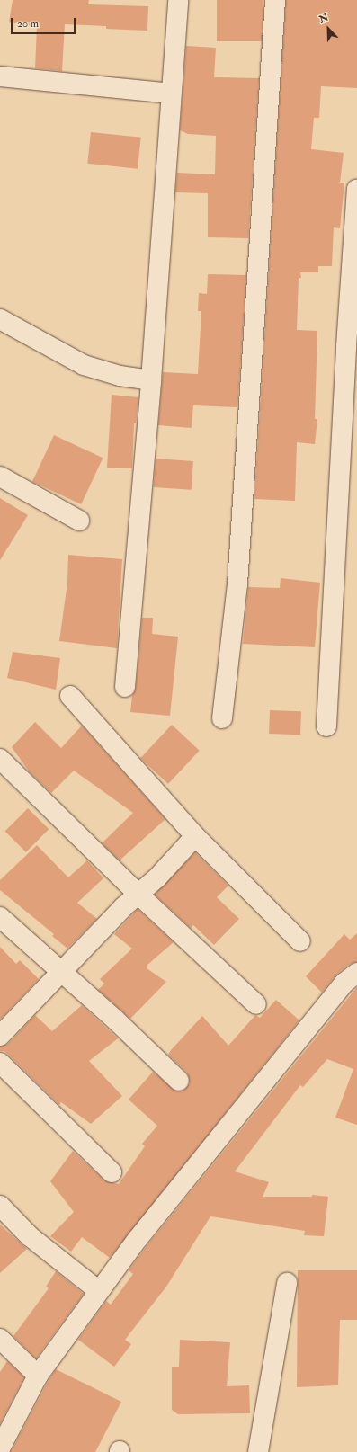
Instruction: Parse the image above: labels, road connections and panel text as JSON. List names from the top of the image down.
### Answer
{
  "scale_bar": "20 m",
  "north": "top left"
}
